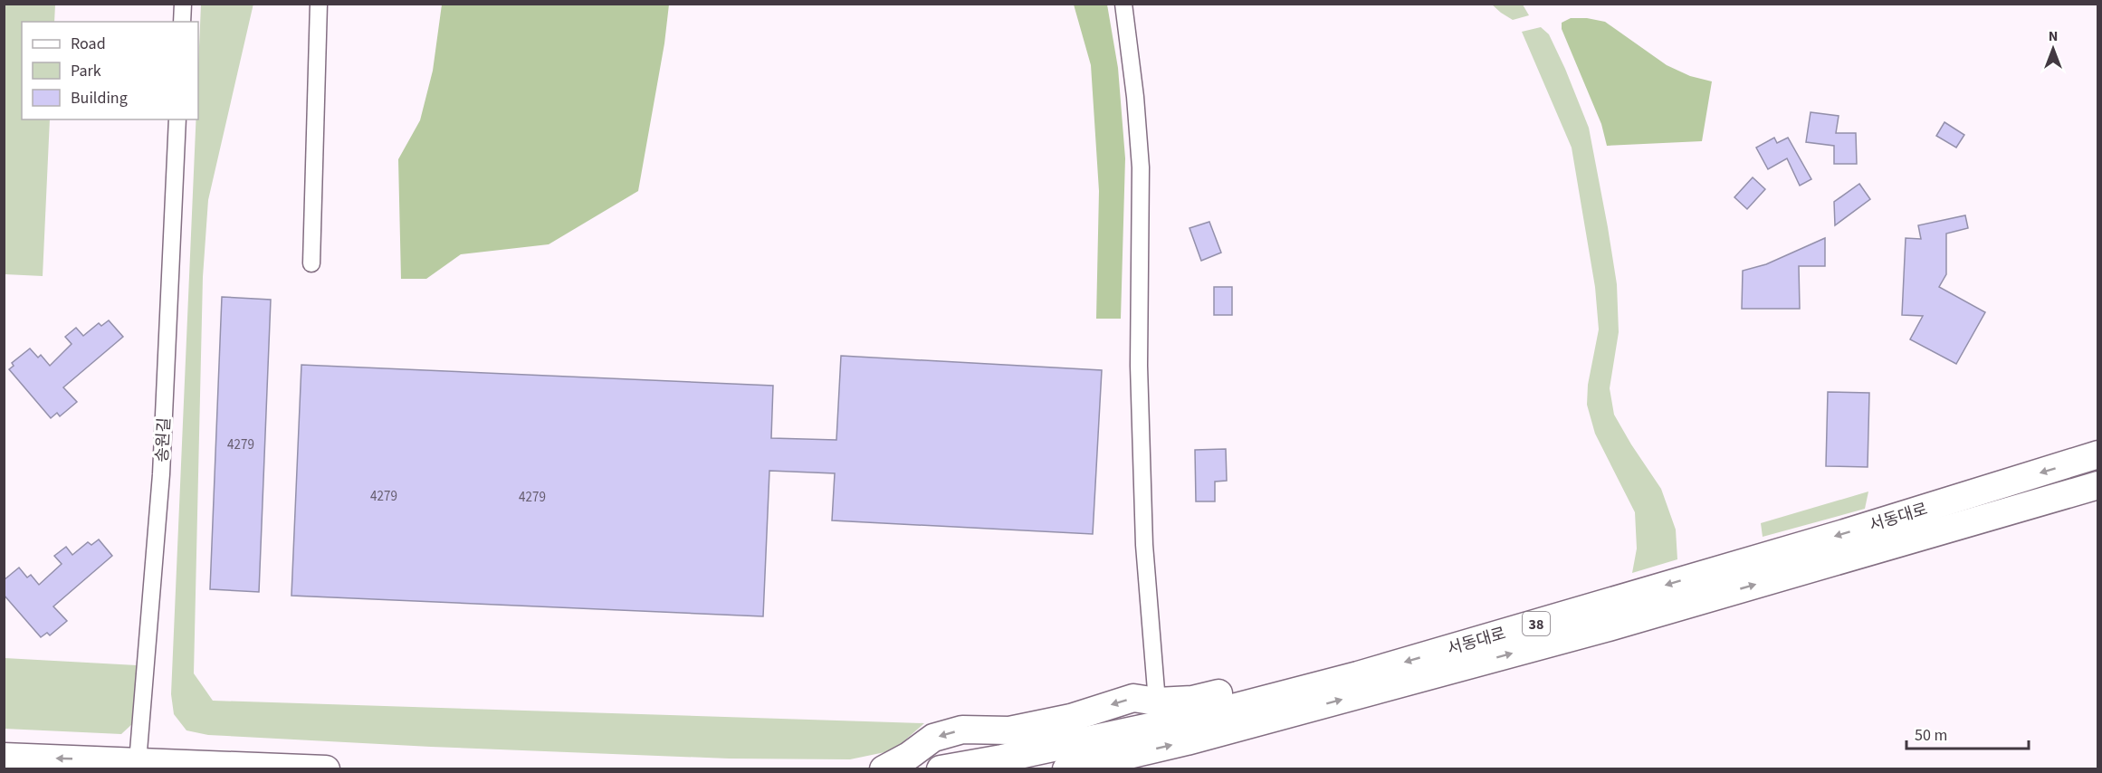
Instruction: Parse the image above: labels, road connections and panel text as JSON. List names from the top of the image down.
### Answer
{
  "streets": {
    "main road": ["서동대로", "38"],
    "street": ["송원길"]
  },
  "house_numbers": ["4279", "4279", "4279"],
  "legend": ["Road", "Park", "Building"],
  "scale_bar": "50 m",
  "north": "top"
}
